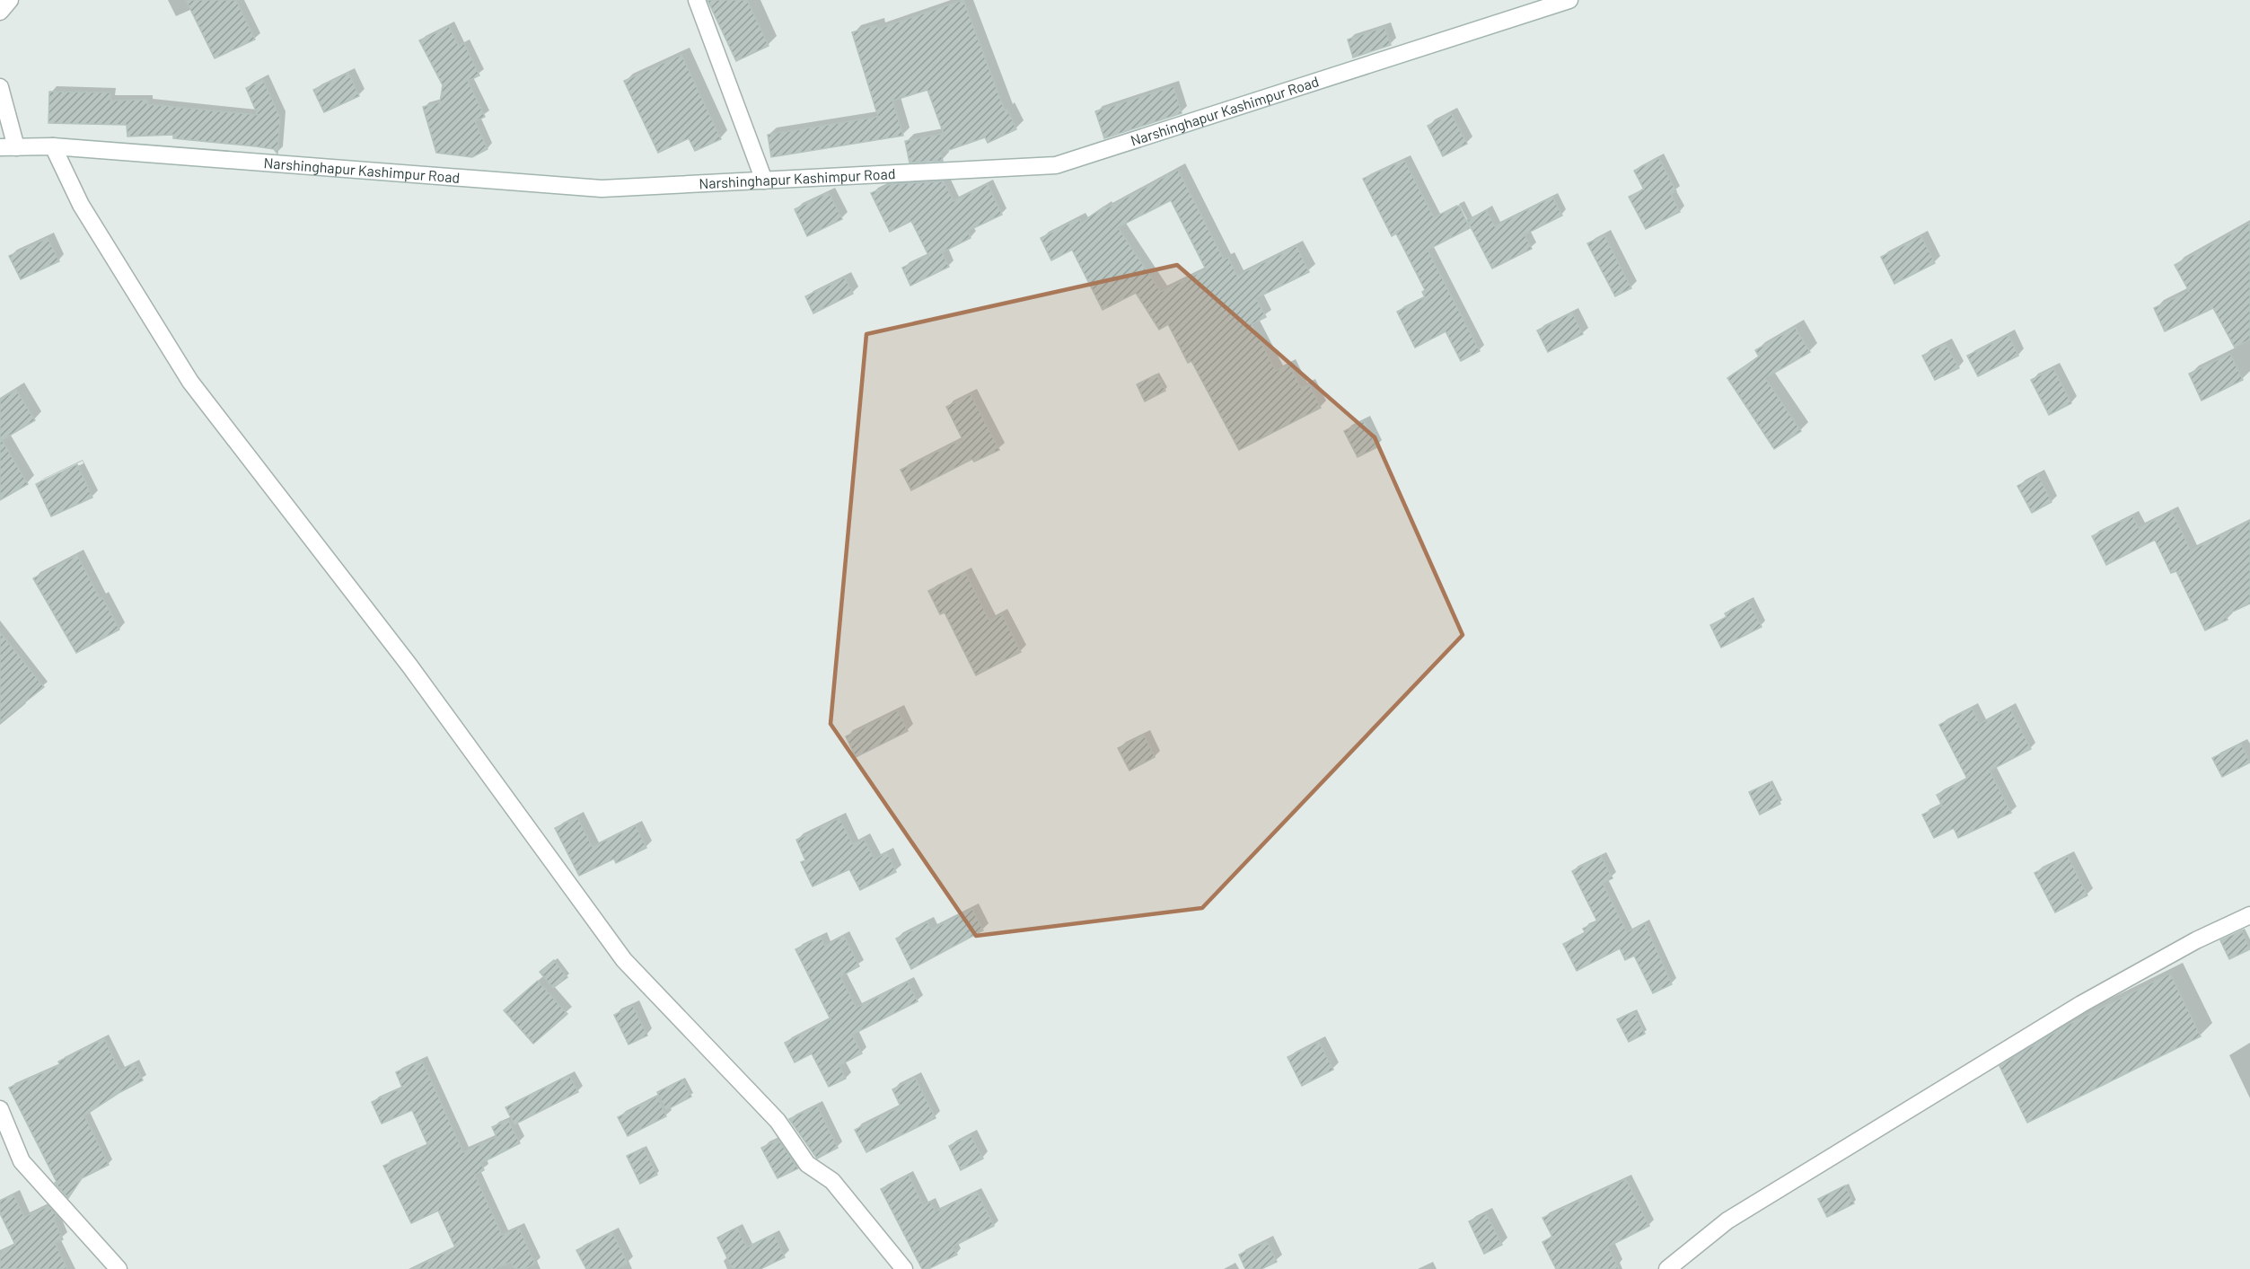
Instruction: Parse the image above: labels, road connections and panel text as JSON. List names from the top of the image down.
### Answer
{
  "streets": {
    "street": ["Narshinghapur Kashimpur Road"]
  }
}
